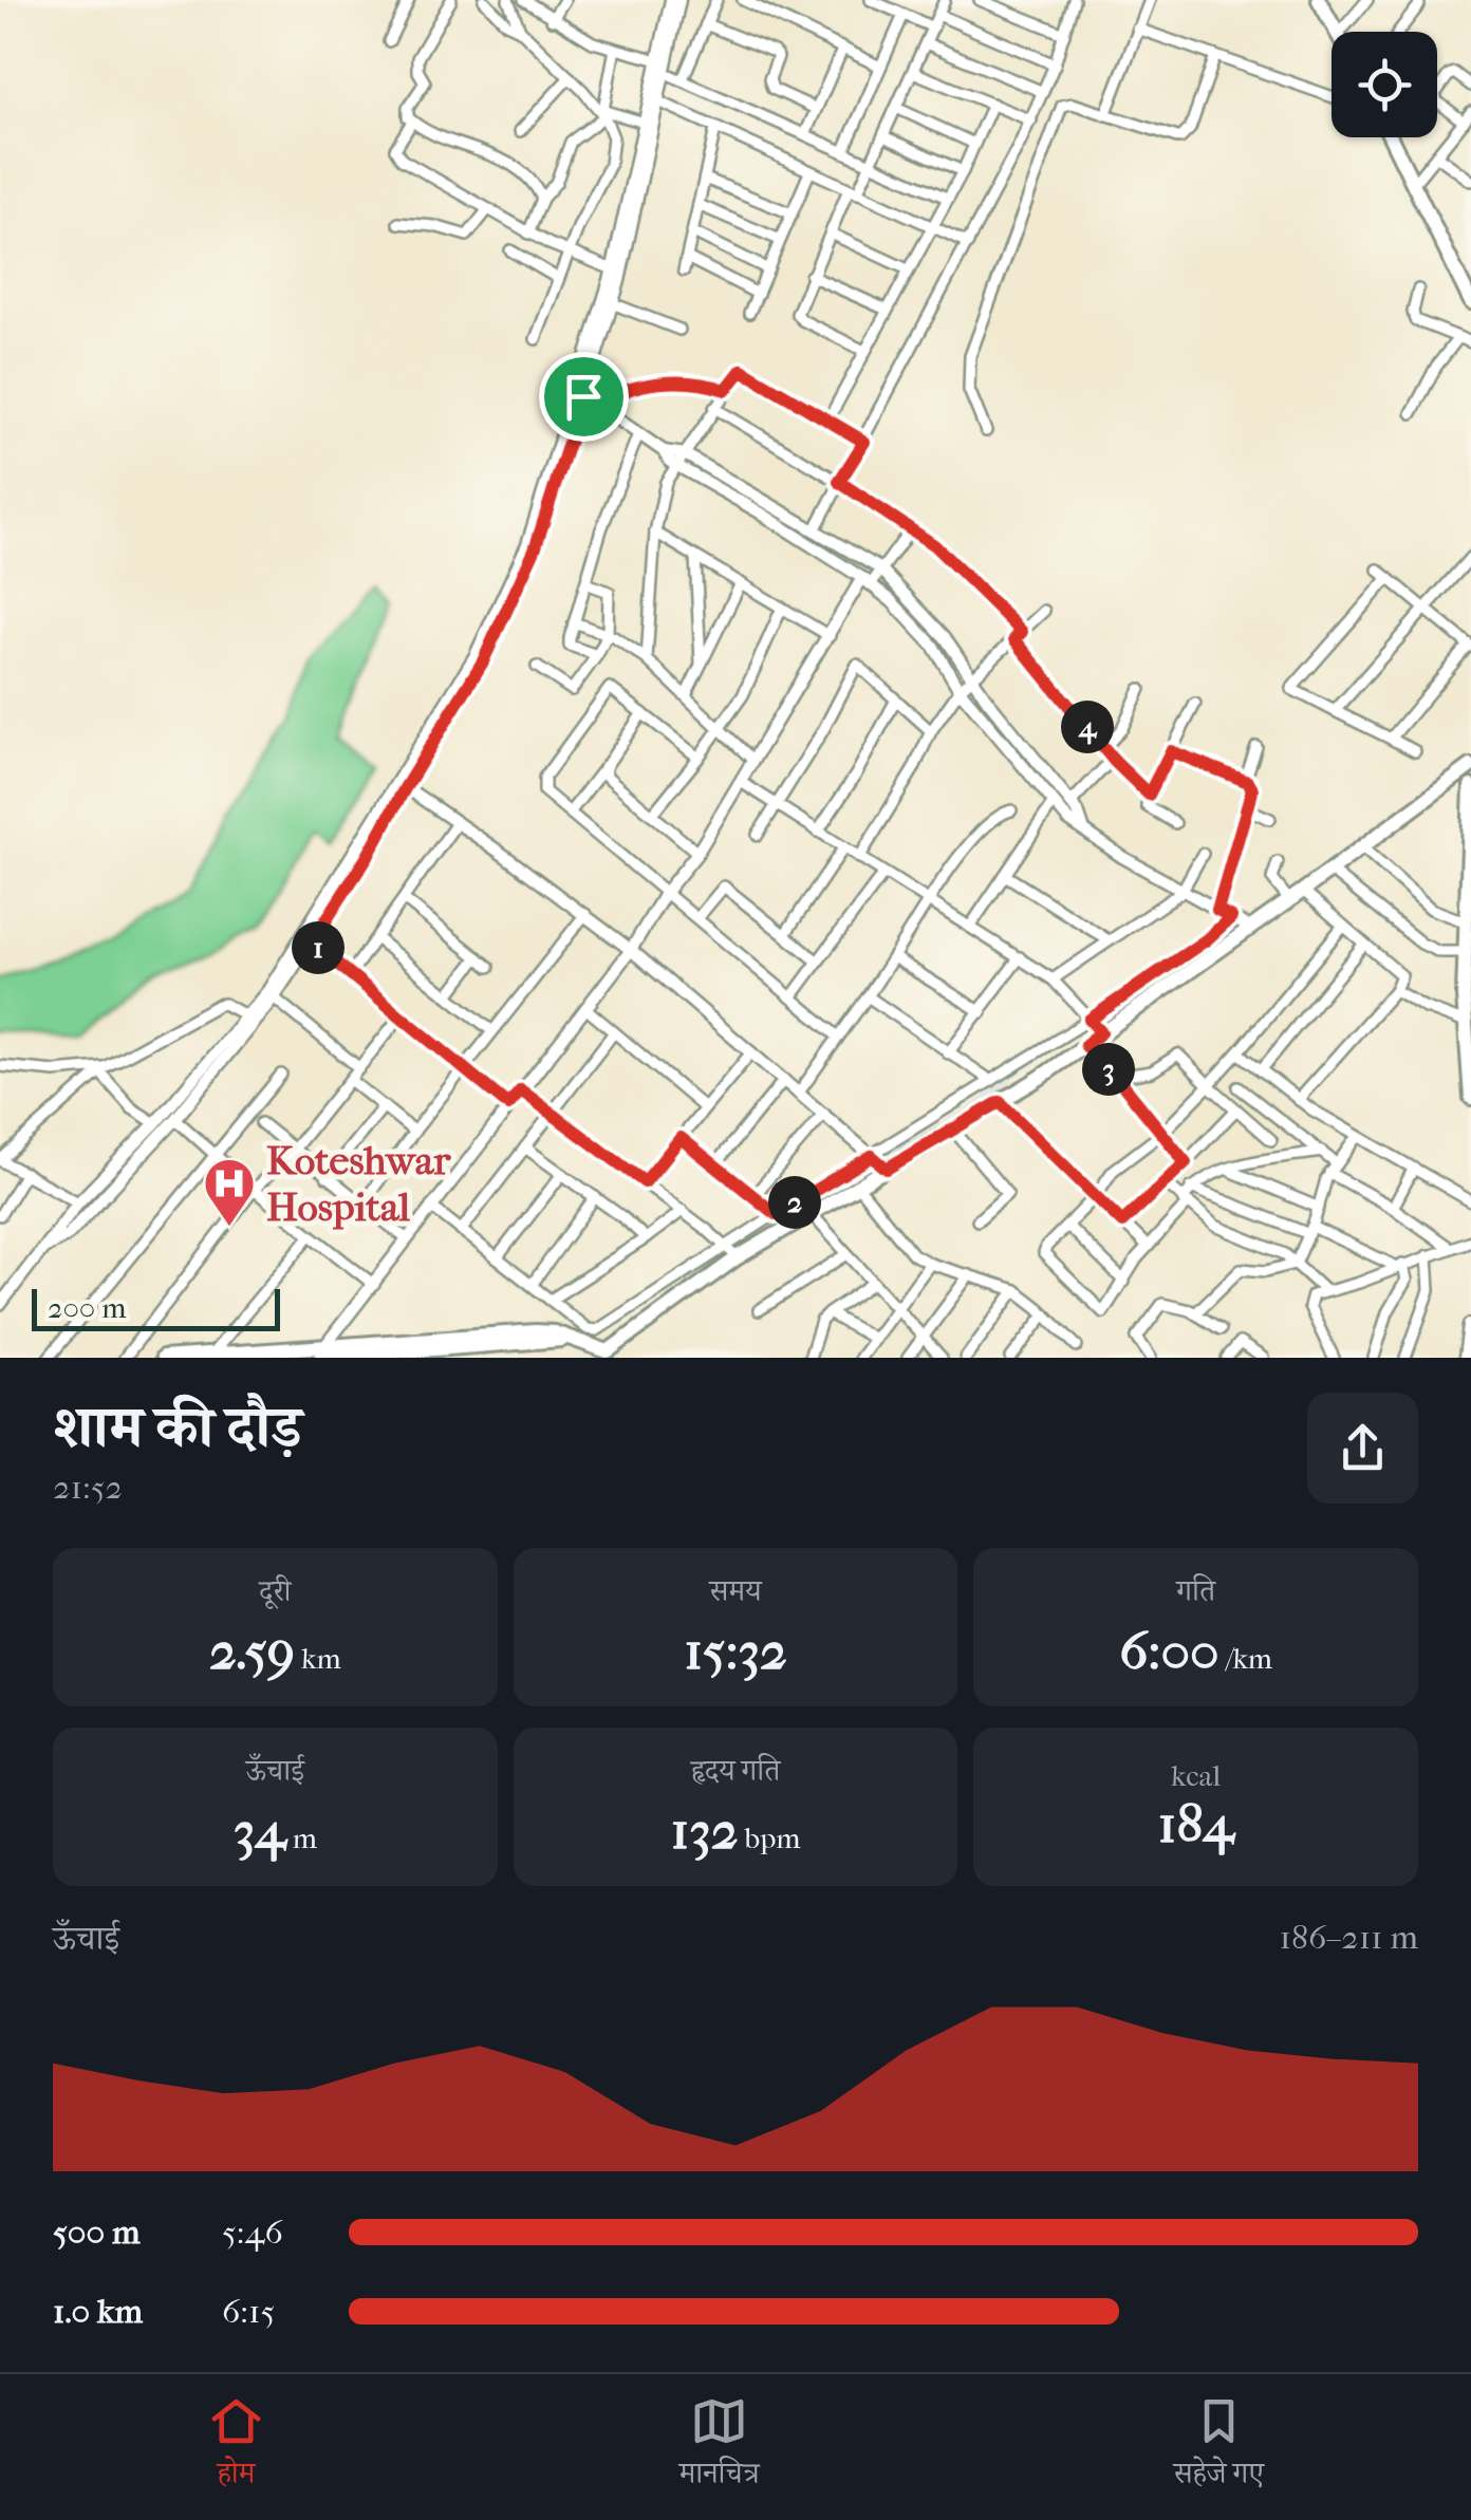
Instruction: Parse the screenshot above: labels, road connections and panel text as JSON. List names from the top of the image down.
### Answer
{
  "places": {
    "hospital": ["Koteshwar Hospital"]
  },
  "scale_bar": "200 m",
  "page": {
    "pins": [
      "4",
      "1",
      "3",
      "2"
    ],
    "scale": "200 m",
    "heading": ["शाम की दौड़", "21:52"],
    "stats": [
      ["दूरी", "2.59 km"],
      ["समय", "15:32"],
      ["गति", "6:00 /km"],
      ["ऊँचाई", "34 m"],
      ["हृदय गति", "132 bpm"],
      ["kcal", "184"]
    ],
    "chart": ["ऊँचाई", "186–211 m"],
    "list": [
      {
        "name": "500 m",
        "note": "5:46"
      },
      {
        "name": "1.0 km",
        "note": "6:15"
      }
    ],
    "tabs": ["होम", "मानचित्र", "सहेजे गए"]
  }
}
